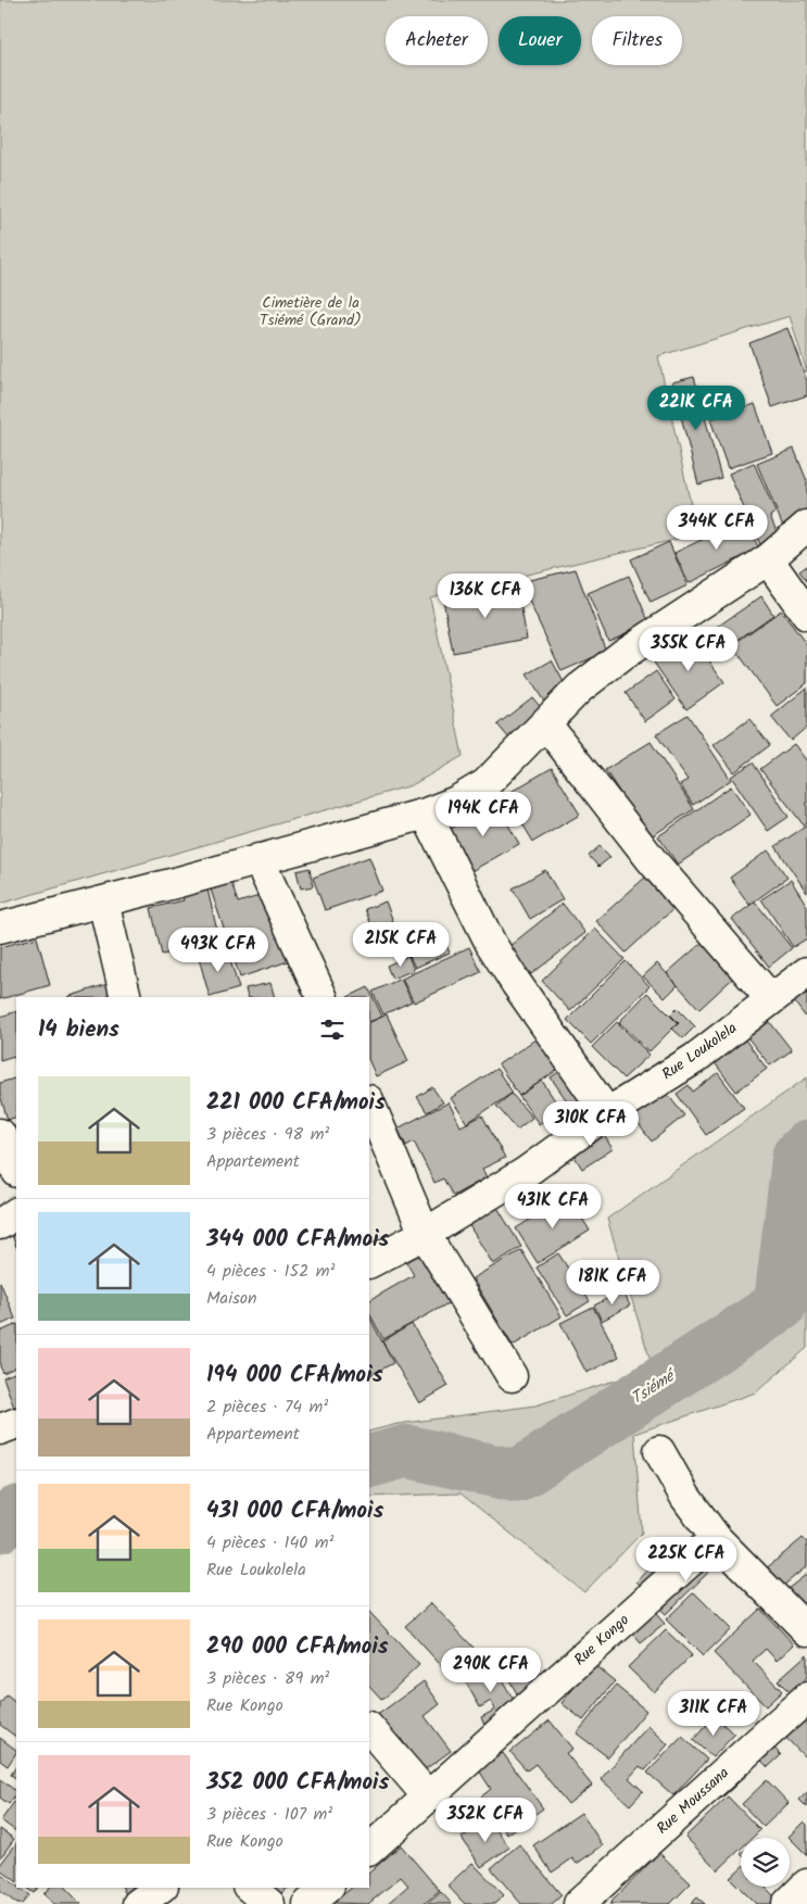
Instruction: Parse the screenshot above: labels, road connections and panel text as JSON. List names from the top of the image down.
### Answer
{
  "streets": {
    "street": ["Rue Loukolela", "Rue Kongo", "Rue Moussana"]
  },
  "water": ["Tsiémé"],
  "parks": ["Cimetière de la Tsiémé (Grand)"],
  "page": {
    "chip": ["Acheter", "Louer", "Filtres"],
    "price": [
      "221K CFA",
      "344K CFA",
      "136K CFA",
      "355K CFA",
      "194K CFA",
      "215K CFA",
      "493K CFA",
      "310K CFA",
      "431K CFA",
      "181K CFA",
      "225K CFA",
      "290K CFA",
      "311K CFA",
      "352K CFA"
    ],
    "heading": "14 biens",
    "list": [
      {
        "name": "221 000 CFA/mois",
        "note": "3 pièces · 98 m² · Appartement"
      },
      {
        "name": "344 000 CFA/mois",
        "note": "4 pièces · 152 m² · Maison"
      },
      {
        "name": "194 000 CFA/mois",
        "note": "2 pièces · 74 m² · Appartement"
      },
      {
        "name": "431 000 CFA/mois",
        "note": "4 pièces · 140 m² · Rue Loukolela"
      },
      {
        "name": "290 000 CFA/mois",
        "note": "3 pièces · 89 m² · Rue Kongo"
      },
      {
        "name": "352 000 CFA/mois",
        "note": "3 pièces · 107 m² · Rue Kongo"
      }
    ]
  }
}
